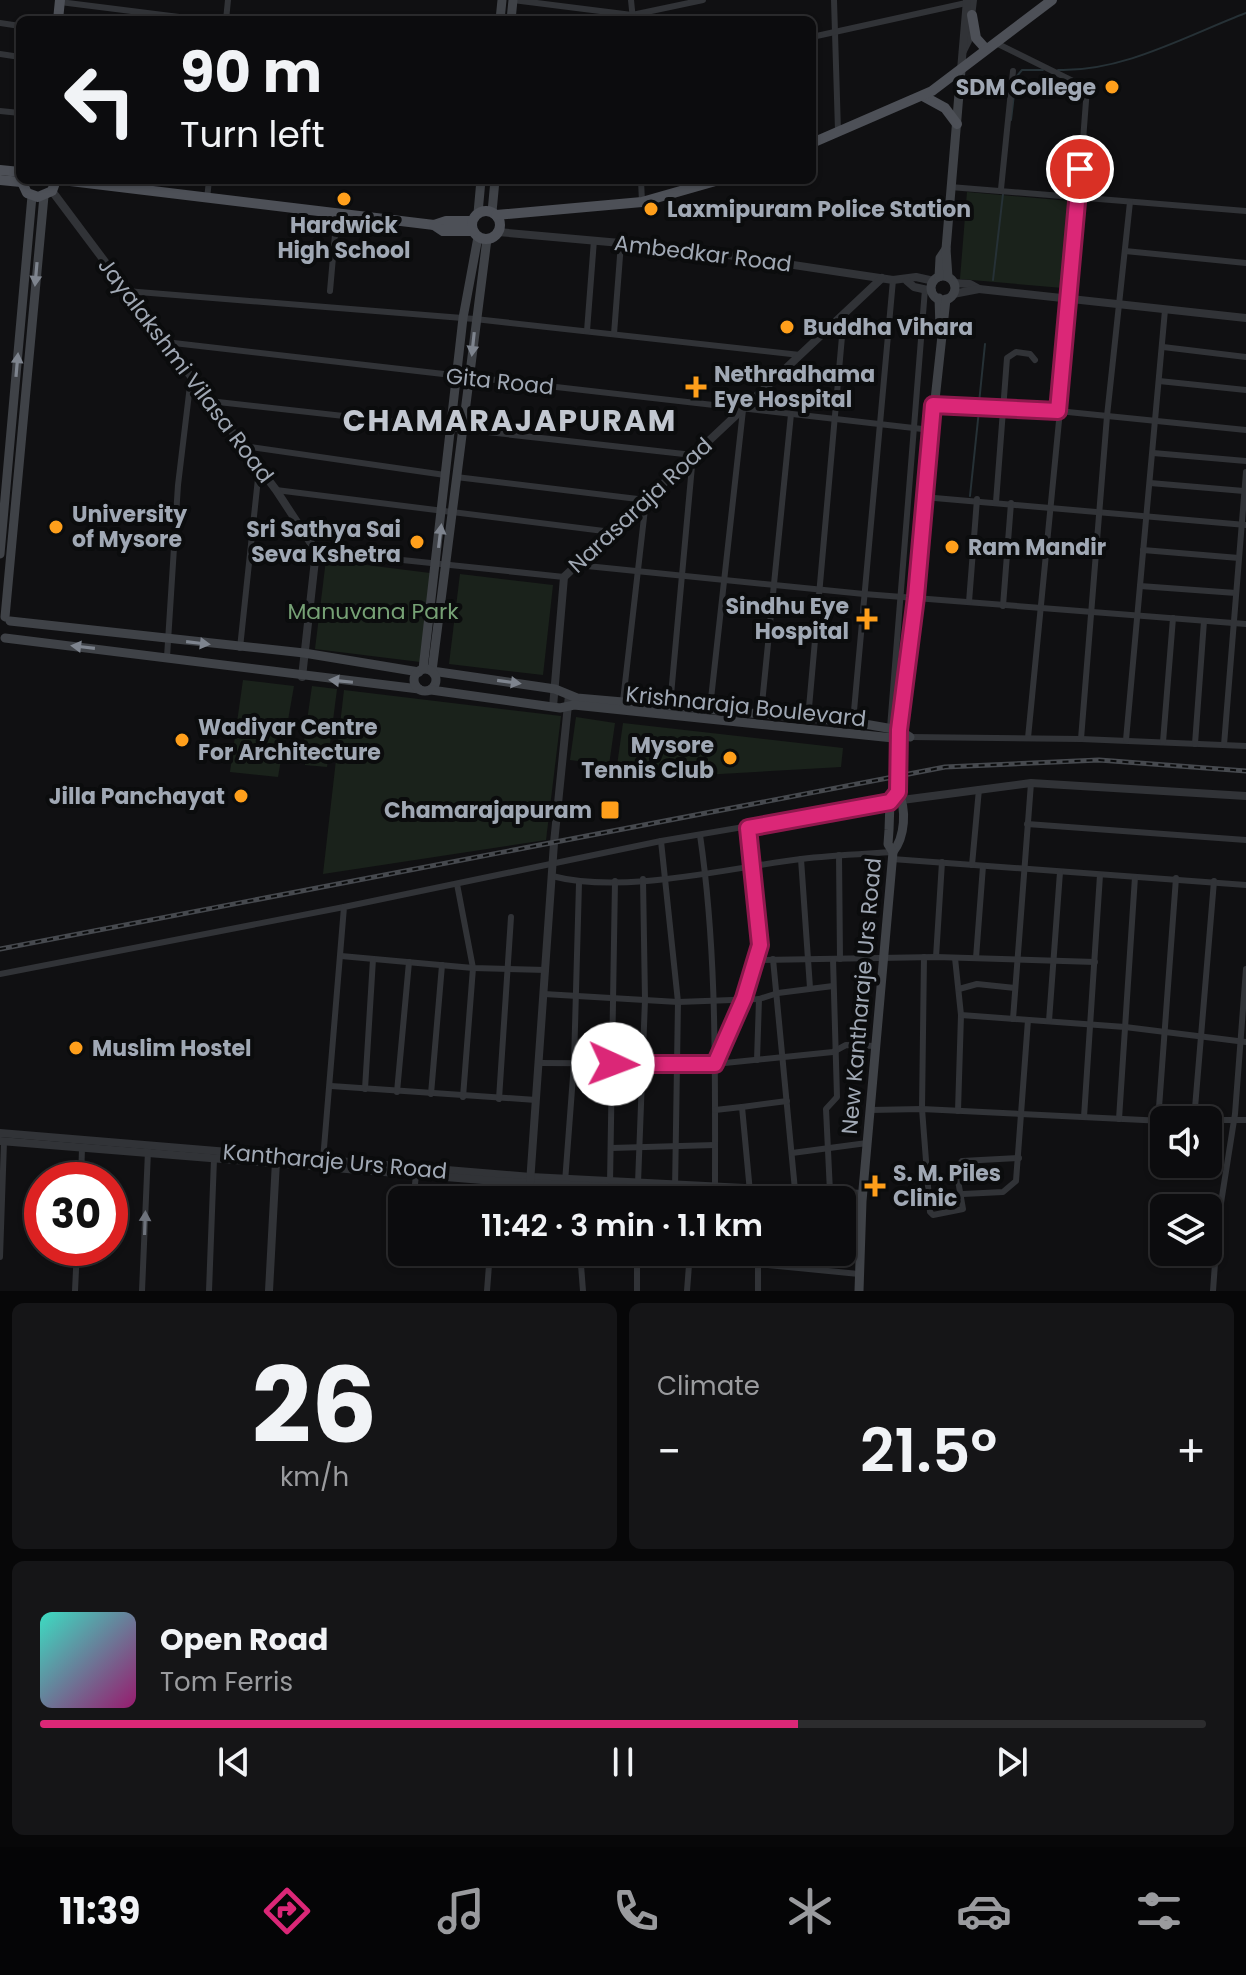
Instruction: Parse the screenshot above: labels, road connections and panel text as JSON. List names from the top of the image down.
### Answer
{
  "streets": {
    "main road": ["Krishnaraja Boulevard", "New Kantharaje Urs Road"],
    "street": [
      "Ambedkar Road",
      "Jayalakshmi Vilasa Road",
      "Gita Road",
      "Narasaraja Road",
      "Kantharaje Urs Road"
    ]
  },
  "crossings": [
    ["Ambedkar Road", "Narasaraja Road"],
    ["Jayalakshmi Vilasa Road", "Gita Road"],
    ["Gita Road", "Narasaraja Road"],
    ["Narasaraja Road", "Krishnaraja Boulevard"],
    ["New Kantharaje Urs Road", "Kantharaje Urs Road"]
  ],
  "districts": ["CHAMARAJAPURAM"],
  "parks": ["Manuvana Park"],
  "places": {
    "other": [
      "SDM College",
      "Hardwick High School",
      "Laxmipuram Police Station",
      "Buddha Vihara",
      "University of Mysore",
      "Sri Sathya Sai Seva Kshetra",
      "Ram Mandir",
      "Wadiyar Centre For Architecture",
      "Mysore Tennis Club",
      "Jilla Panchayat",
      "Muslim Hostel"
    ],
    "health": ["Nethradhama Eye Hospital", "Sindhu Eye Hospital", "S. M. Piles Clinic"],
    "transit": ["Chamarajapuram"]
  },
  "page": {
    "turn": ["90 m", "Turn left"],
    "limit": "30",
    "trip": "11:42 · 3 min · 1.1 km",
    "tile": [
      ["26", "km/h"],
      "Climate"
    ],
    "heat": ["−", "21.5°", "+"],
    "song": ["Open Road", "Tom Ferris"],
    "tabs": "11:39"
  }
}
